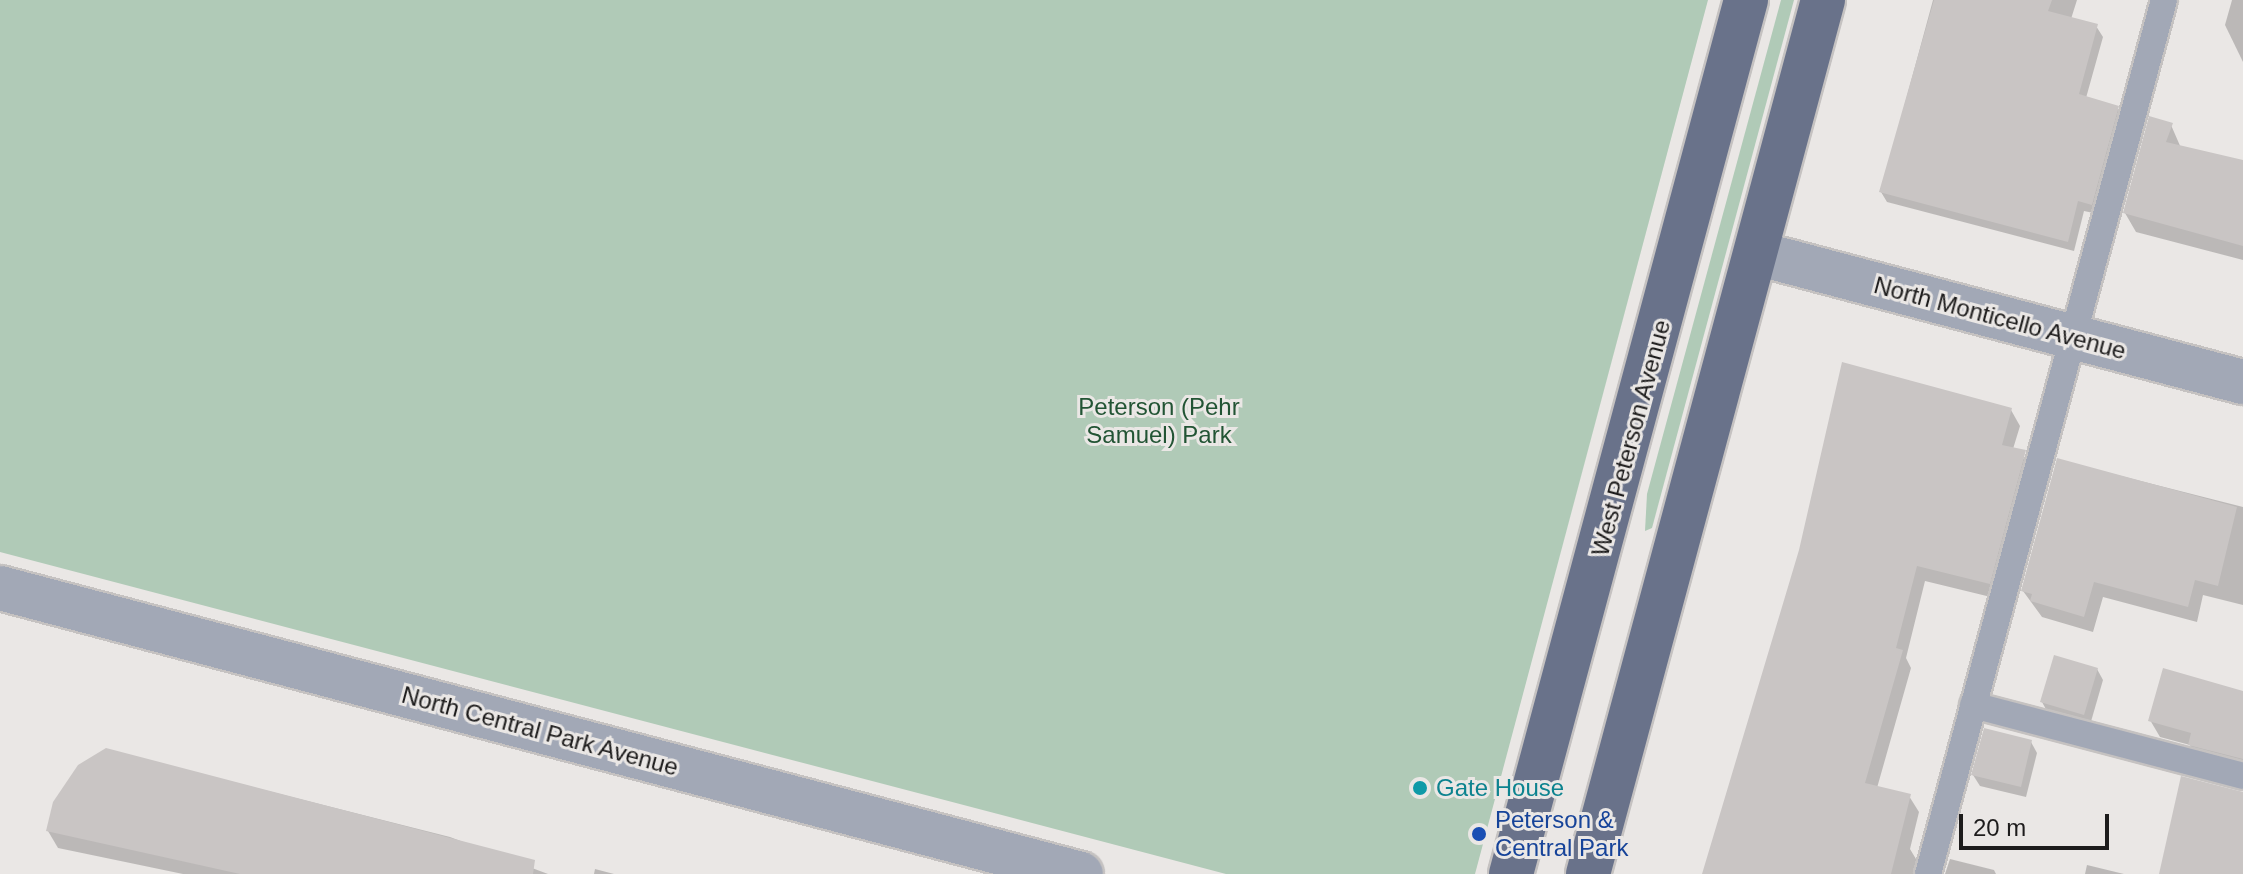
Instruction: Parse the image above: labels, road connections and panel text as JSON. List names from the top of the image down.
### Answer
{
  "streets": {
    "main road": ["West Peterson Avenue"],
    "street": ["North Monticello Avenue", "North Central Park Avenue"]
  },
  "parks": ["Peterson (Pehr Samuel) Park"],
  "places": ["Gate House", "Peterson & Central Park"],
  "scale_bar": "20 m"
}
